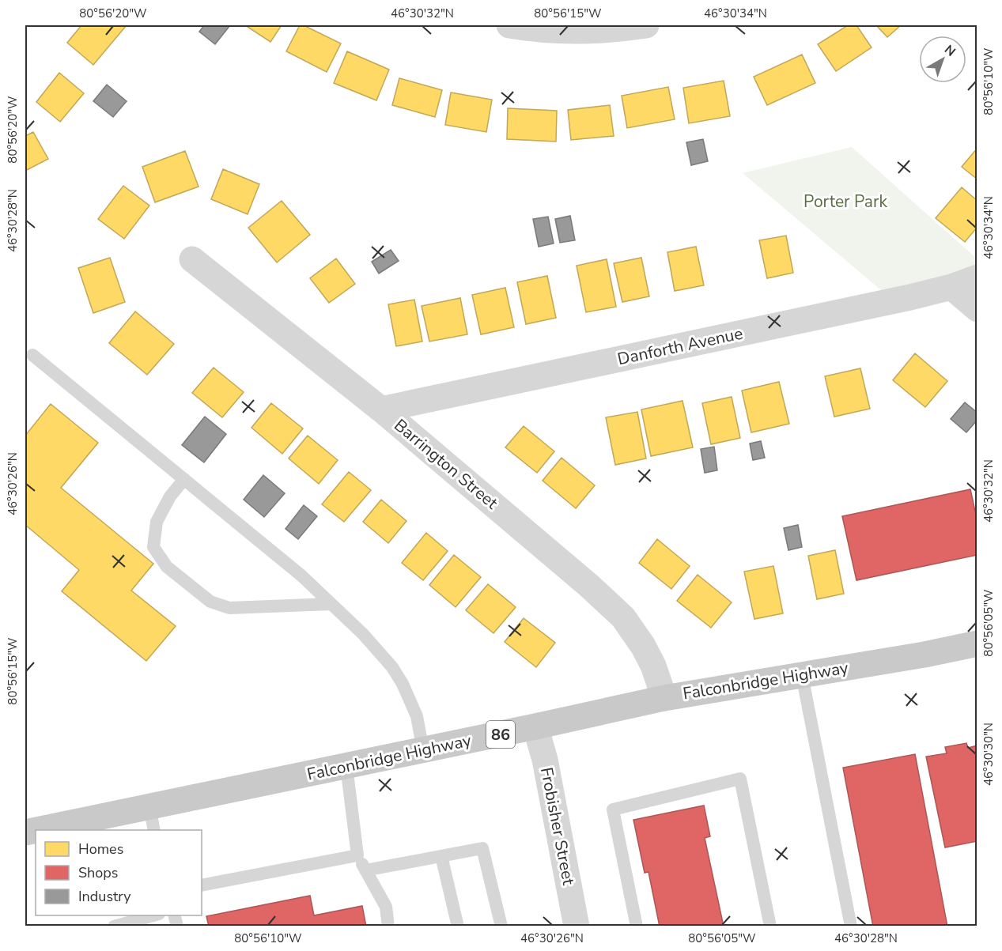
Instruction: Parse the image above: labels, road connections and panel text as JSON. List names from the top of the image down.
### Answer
{
  "streets": {
    "main road": ["Falconbridge Highway", "86"],
    "street": ["Danforth Avenue", "Barrington Street", "Frobisher Street"]
  },
  "crossings": [
    ["Danforth Avenue", "Barrington Street"],
    ["Barrington Street", "Falconbridge Highway"],
    ["Falconbridge Highway", "Frobisher Street"]
  ],
  "parks": ["Porter Park"],
  "legend": ["Homes", "Shops", "Industry"],
  "north": "top right",
  "coordinates": [
    "80°56'20\"W",
    "46°30'32\"N",
    "80°56'15\"W",
    "46°30'34\"N",
    "80°56'10\"W",
    "46°30'28\"N",
    "46°30'26\"N",
    "80°56'05\"W",
    "46°30'30\"N"
  ]
}
